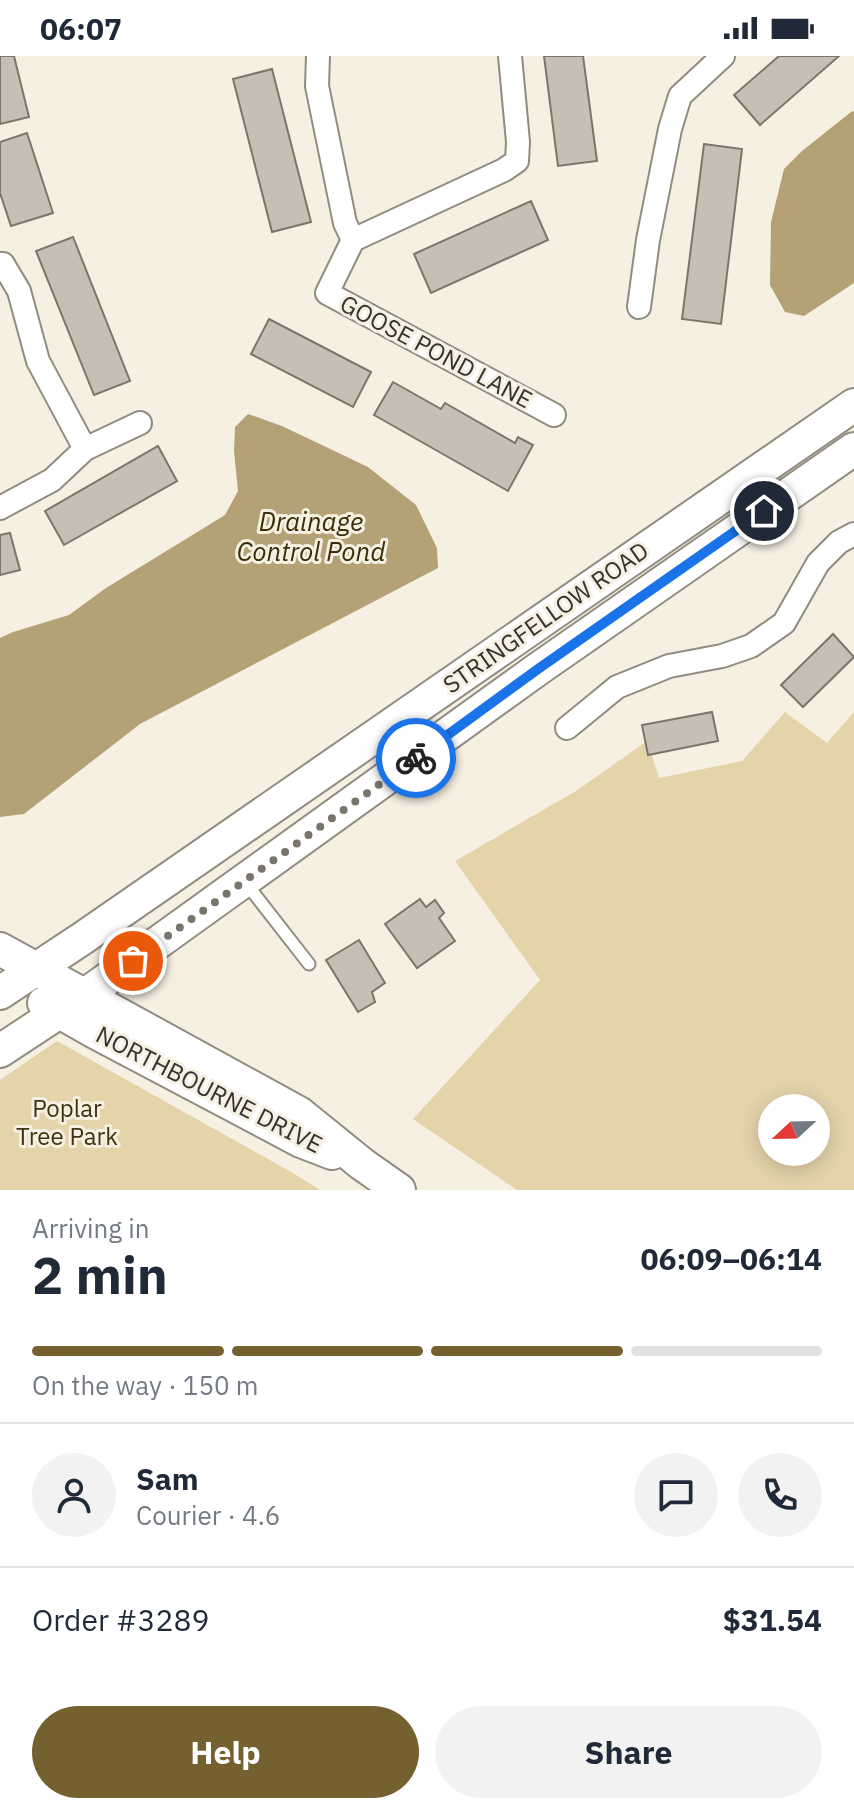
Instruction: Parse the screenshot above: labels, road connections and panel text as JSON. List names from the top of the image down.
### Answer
{
  "streets": {
    "main road": ["STRINGFELLOW ROAD", "NORTHBOURNE DRIVE"],
    "street": ["GOOSE POND LANE"]
  },
  "crossings": [
    ["STRINGFELLOW ROAD", "NORTHBOURNE DRIVE"]
  ],
  "water": ["Drainage Control Pond"],
  "parks": ["Poplar Tree Park"],
  "north": "left",
  "page": {
    "status": "06:07",
    "heading": ["2 min", "Arriving in", "06:09–06:14"],
    "panel": [
      "Sam",
      "Courier · 4.6",
      "Order #3289",
      "$31.54"
    ],
    "bar": "On the way · 150 m",
    "buttons": ["Help", "Share"]
  }
}
